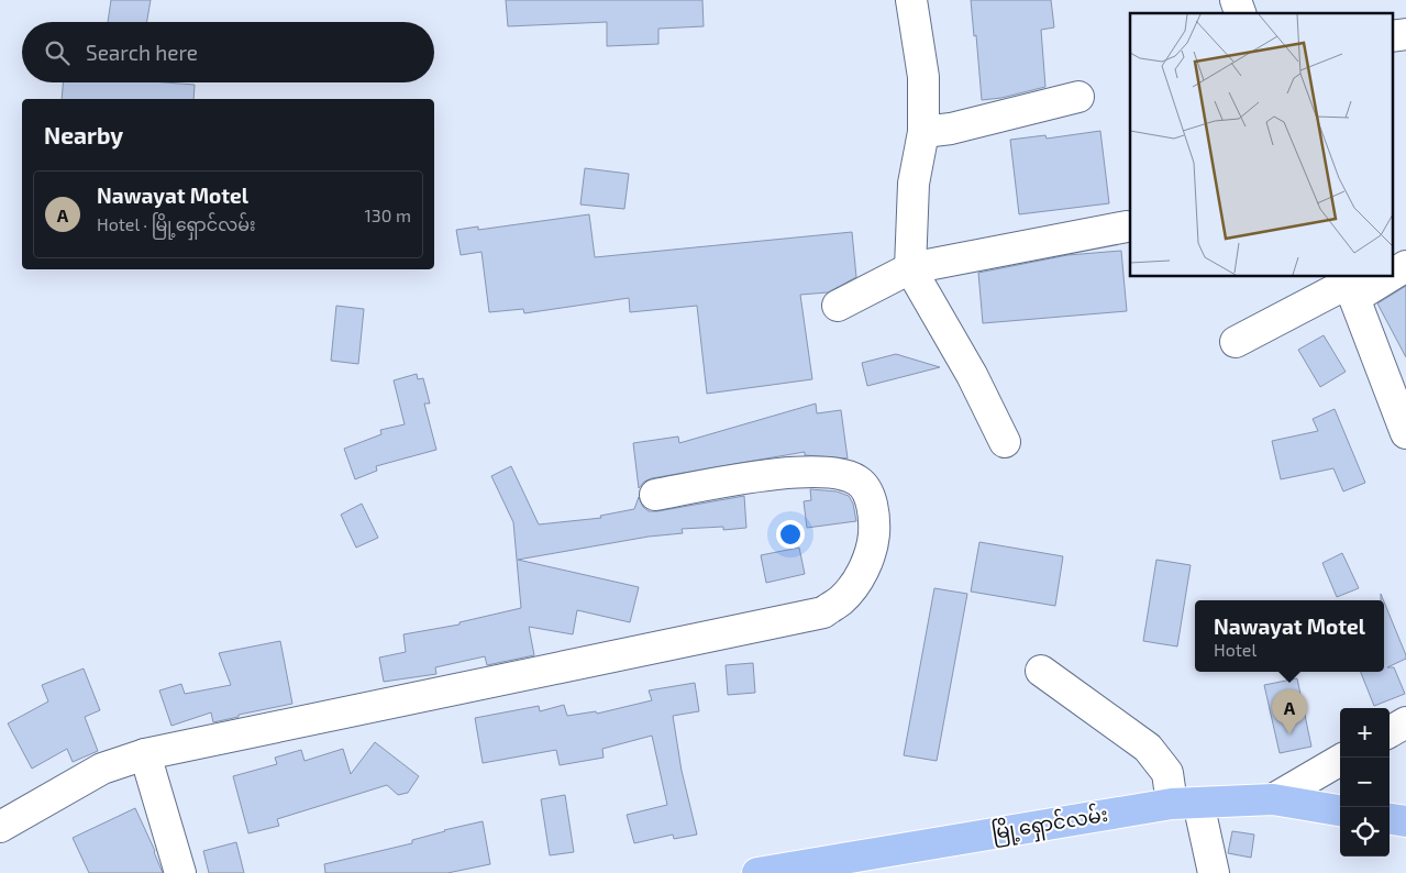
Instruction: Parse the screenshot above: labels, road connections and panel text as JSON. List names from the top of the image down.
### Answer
{
  "streets": {
    "highway": ["မြို့ရှောင်လမ်း"]
  },
  "page": {
    "search": "Search here",
    "heading": "Nearby",
    "list": [
      {
        "mark": "A",
        "name": "Nawayat Motel",
        "note": "Hotel · မြို့ရှောင်လမ်း",
        "value": "130 m"
      }
    ],
    "popup": ["Nawayat Motel", "Hotel"],
    "pins": "A",
    "map_buttons": ["+", "−"]
  }
}
